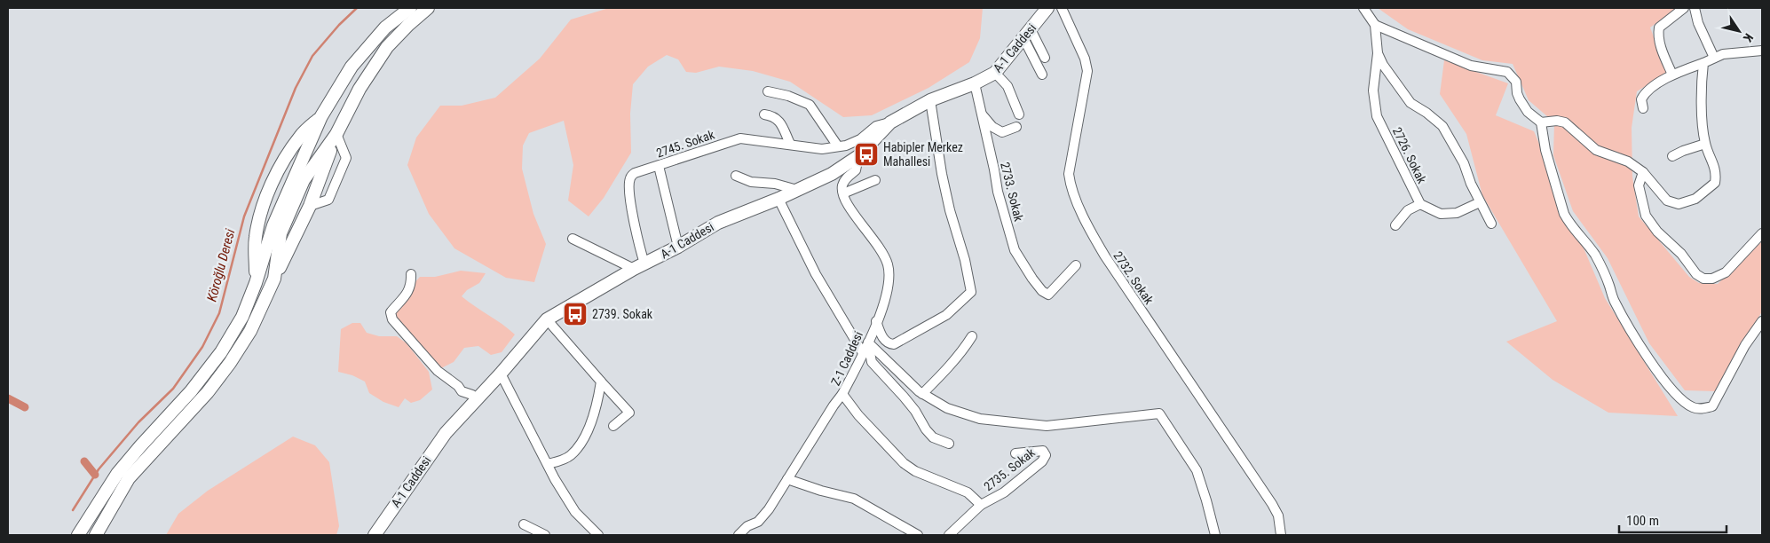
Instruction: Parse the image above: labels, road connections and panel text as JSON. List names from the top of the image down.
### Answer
{
  "streets": {
    "main road": ["A-1 Caddesi"],
    "street": [
      "2745. Sokak",
      "2726. Sokak",
      "2733. Sokak",
      "2732. Sokak",
      "Z-1 Caddesi",
      "2735. Sokak"
    ]
  },
  "crossings": [
    ["A-1 Caddesi", "2745. Sokak"],
    ["A-1 Caddesi", "2733. Sokak"],
    ["Z-1 Caddesi", "2735. Sokak"]
  ],
  "water": ["Köroğlu Deresi"],
  "places": {
    "bus stop": ["Habipler Merkez Mahallesi", "2739. Sokak"]
  },
  "scale_bar": "100 m",
  "north": "bottom right"
}
